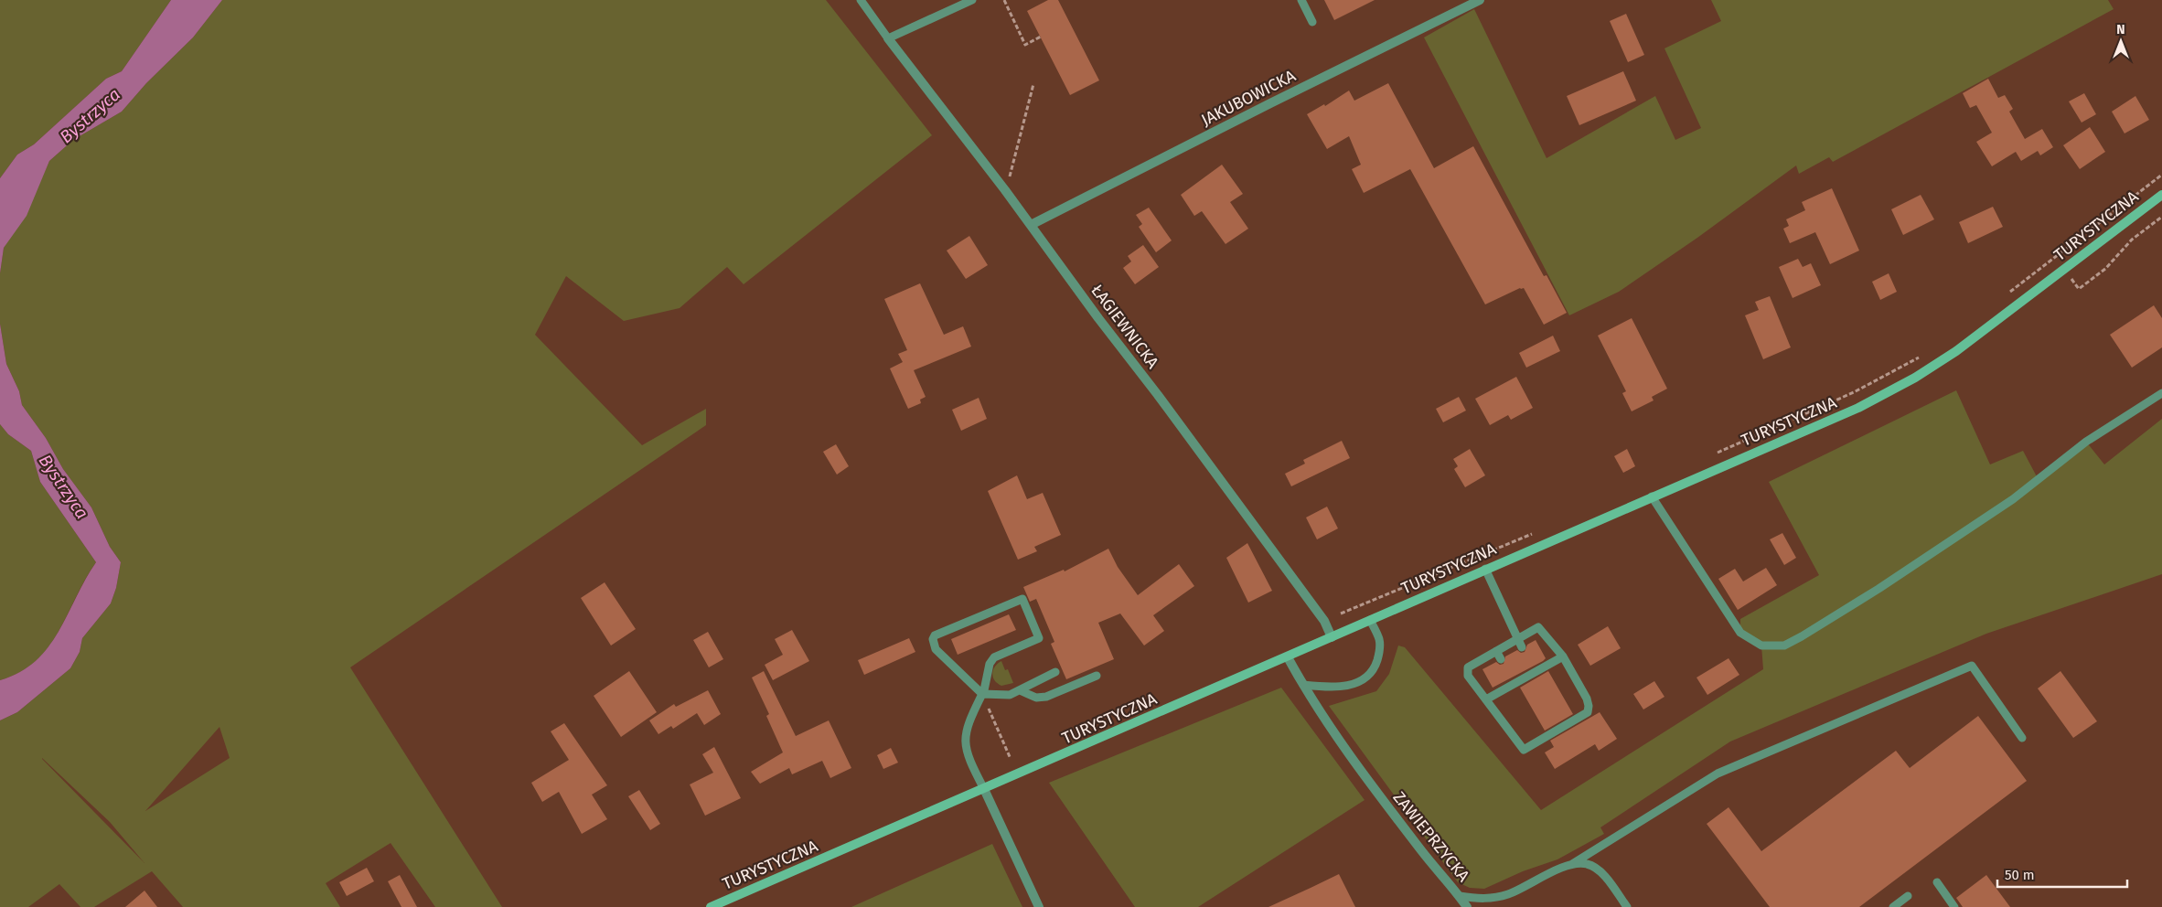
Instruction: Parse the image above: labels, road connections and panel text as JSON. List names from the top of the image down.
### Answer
{
  "streets": {
    "main road": ["TURYSTYCZNA"],
    "street": ["JAKUBOWICKA", "ŁAGIEWNICKA", "ZAWIEPRZYCKA"]
  },
  "crossings": [
    ["JAKUBOWICKA", "ŁAGIEWNICKA"],
    ["TURYSTYCZNA", "ŁAGIEWNICKA"],
    ["TURYSTYCZNA", "ZAWIEPRZYCKA"]
  ],
  "water": ["Bystrzyca"],
  "scale_bar": "50 m",
  "north": "top"
}
